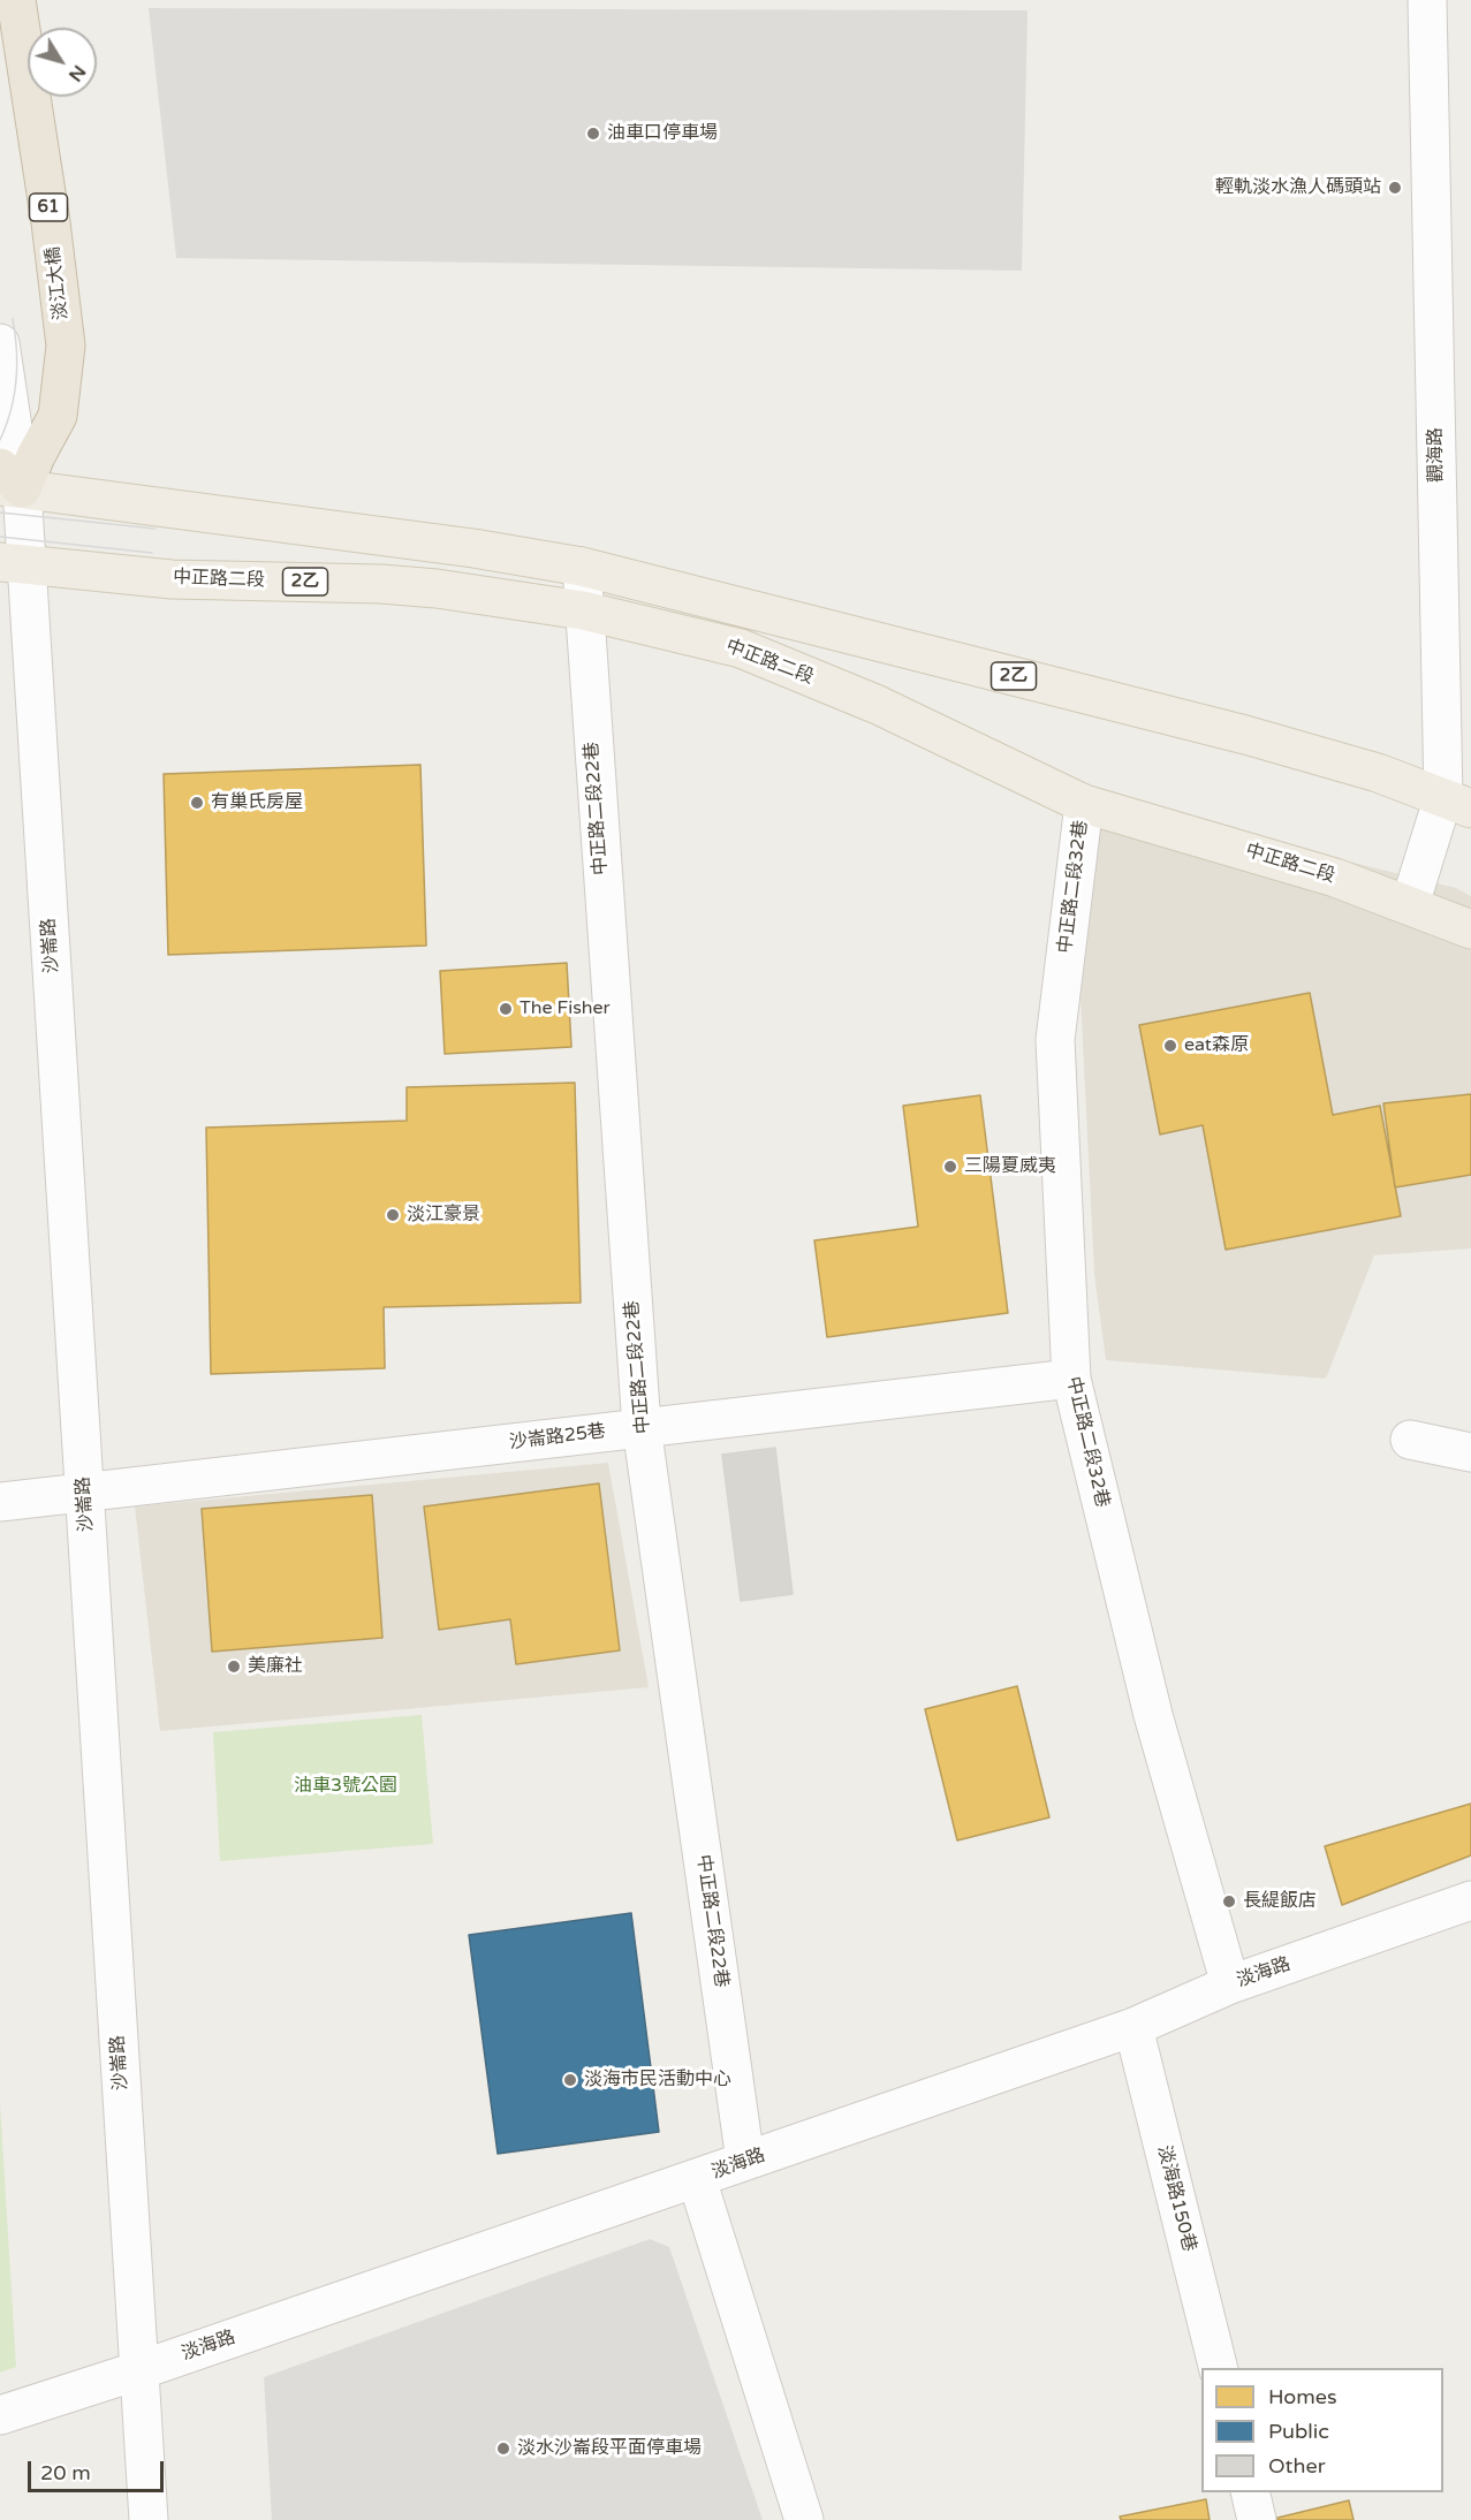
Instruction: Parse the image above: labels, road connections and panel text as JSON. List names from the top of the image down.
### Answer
{
  "streets": {
    "highway": ["61", "淡江大橋"],
    "main road": ["中正路二段", "2乙"],
    "street": [
      "觀海路",
      "中正路二段22巷",
      "中正路二段32巷",
      "沙崙路",
      "沙崙路25巷",
      "淡海路",
      "淡海路150巷"
    ]
  },
  "crossings": [
    ["淡江大橋", "2乙"],
    ["淡江大橋", "沙崙路"],
    ["觀海路", "中正路二段"],
    ["觀海路", "2乙"],
    ["中正路二段", "中正路二段22巷"],
    ["中正路二段", "中正路二段32巷"],
    ["中正路二段", "沙崙路"],
    ["2乙", "中正路二段22巷"],
    ["2乙", "沙崙路"],
    ["中正路二段22巷", "沙崙路25巷"],
    ["中正路二段22巷", "淡海路"],
    ["中正路二段32巷", "沙崙路25巷"],
    ["中正路二段32巷", "淡海路"],
    ["沙崙路", "沙崙路25巷"],
    ["沙崙路", "淡海路"],
    ["淡海路", "淡海路150巷"]
  ],
  "parks": ["油車3號公園"],
  "places": [
    "油車口停車場",
    "輕軌淡水漁人碼頭站",
    "有巢氏房屋",
    "The Fisher",
    "eat森原",
    "三陽夏威夷",
    "淡江豪景",
    "美廉社",
    "長緹飯店",
    "淡海市民活動中心",
    "淡水沙崙段平面停車場"
  ],
  "legend": ["Homes", "Public", "Other"],
  "scale_bar": "20 m",
  "north": "bottom right"
}
